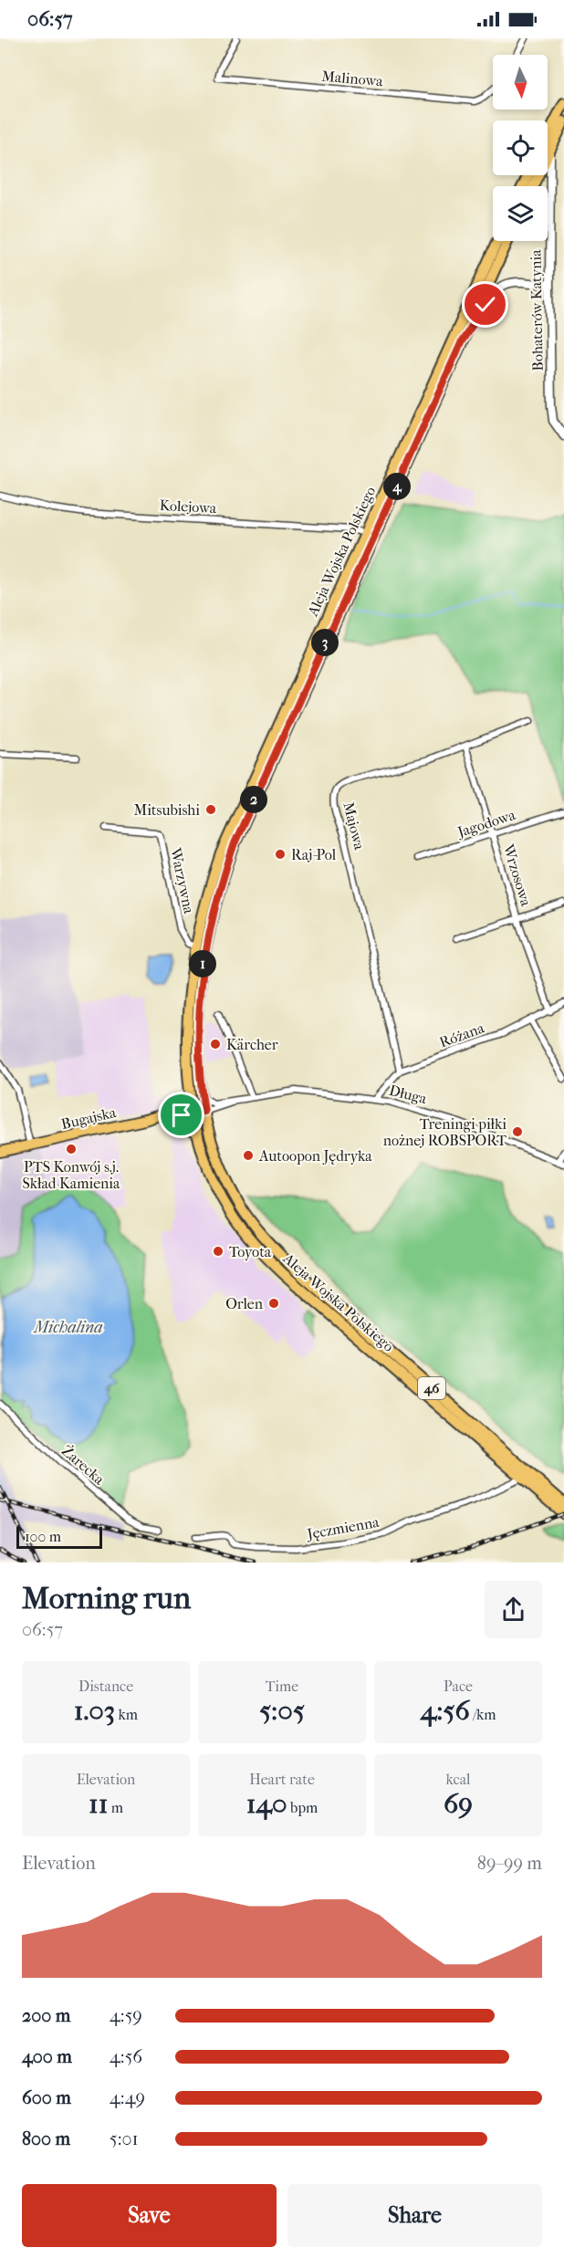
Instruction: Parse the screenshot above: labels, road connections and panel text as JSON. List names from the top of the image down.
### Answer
{
  "streets": {
    "main road": ["Aleja Wojska Polskiego", "Bugajska", "46"],
    "street": [
      "Malinowa",
      "Bohaterów Katynia",
      "Kolejowa",
      "Jagodowa",
      "Majowa",
      "Wrzosowa",
      "Warzywna",
      "Różana",
      "Długa",
      "Żarecka",
      "Jęczmienna"
    ]
  },
  "crossings": [
    ["Kolejowa", "Aleja Wojska Polskiego"],
    ["Aleja Wojska Polskiego", "Warzywna"],
    ["Aleja Wojska Polskiego", "Długa"],
    ["Aleja Wojska Polskiego", "Bugajska"],
    ["Aleja Wojska Polskiego", "Jęczmienna"],
    ["Jagodowa", "Wrzosowa"],
    ["Majowa", "Wrzosowa"],
    ["Majowa", "Różana"],
    ["Wrzosowa", "Różana"],
    ["Różana", "Długa"],
    ["Długa", "Bugajska"]
  ],
  "water": ["Michalina"],
  "places": [
    "Mitsubishi",
    "Raj-Pol",
    "Kärcher",
    "Treningi piłki nożnej ROBSPORT",
    "PTS Konwój s.j. Skład Kamienia",
    "Autoopon Jędryka",
    "Toyota",
    "Orlen"
  ],
  "scale_bar": "100 m",
  "north": "bottom",
  "page": {
    "status": "06:57",
    "pins": [
      "4",
      "3",
      "2",
      "1"
    ],
    "scale": "100 m",
    "heading": ["Morning run", "06:57"],
    "stats": [
      ["Distance", "1.03 km"],
      ["Time", "5:05"],
      ["Pace", "4:56 /km"],
      ["Elevation", "11 m"],
      ["Heart rate", "140 bpm"],
      ["kcal", "69"]
    ],
    "chart": ["Elevation", "89–99 m"],
    "list": [
      {
        "name": "200 m",
        "note": "4:59"
      },
      {
        "name": "400 m",
        "note": "4:56"
      },
      {
        "name": "600 m",
        "note": "4:49"
      },
      {
        "name": "800 m",
        "note": "5:01"
      }
    ],
    "buttons": ["Save", "Share"]
  }
}
